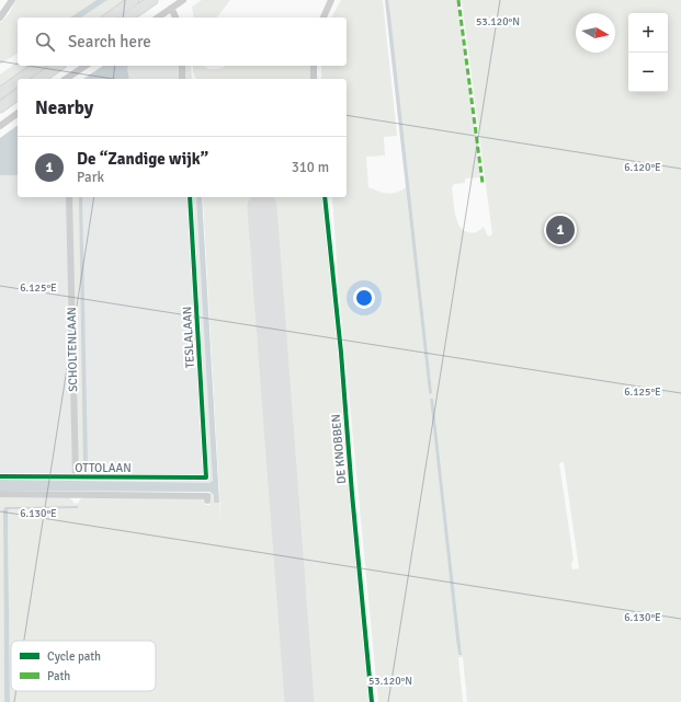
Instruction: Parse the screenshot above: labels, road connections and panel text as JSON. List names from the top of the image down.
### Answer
{
  "streets": {
    "street": [
      "TESLALAAN",
      "SCHOLTENLAAN",
      "DE KNOBBEN",
      "OTTOLAAN"
    ]
  },
  "crossings": [
    ["TESLALAAN", "OTTOLAAN"],
    ["SCHOLTENLAAN", "OTTOLAAN"]
  ],
  "legend": ["Cycle path", "Path"],
  "north": "right",
  "page": {
    "map_buttons": ["+", "−"],
    "search": "Search here",
    "heading": "Nearby",
    "list": [
      {
        "mark": "1",
        "name": "De “Zandige wijk”",
        "note": "Park",
        "value": "310 m"
      }
    ],
    "pins": "1"
  },
  "coordinates": [
    "53.120°N",
    "6.120°E",
    "6.125°E",
    "6.130°E"
  ]
}
